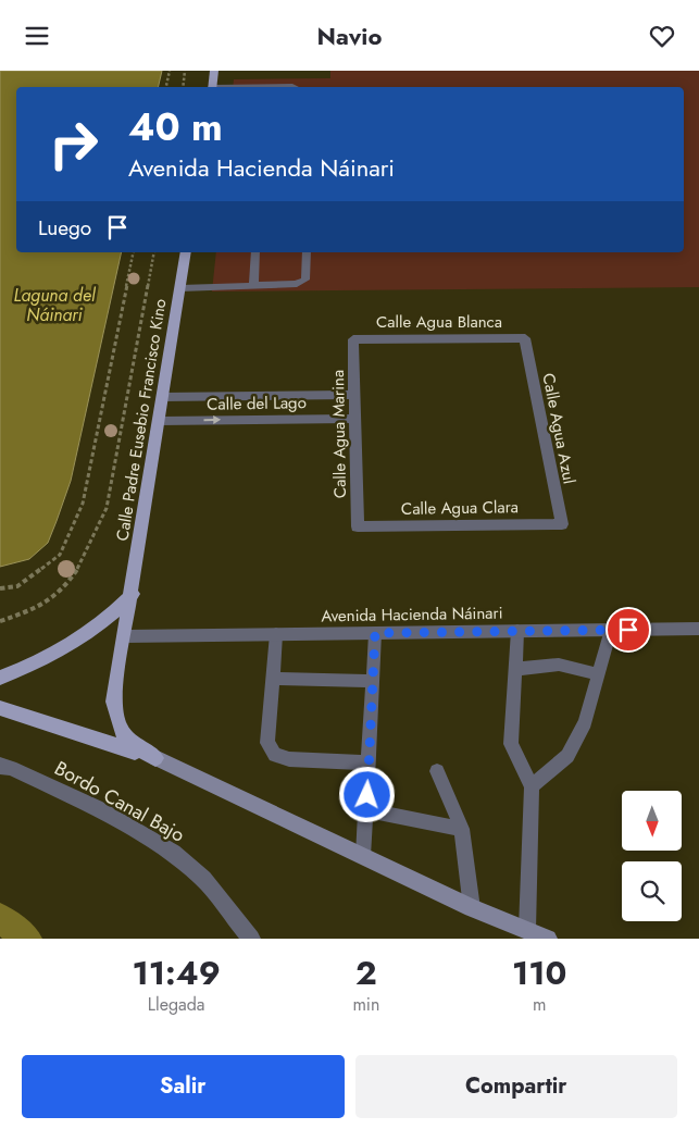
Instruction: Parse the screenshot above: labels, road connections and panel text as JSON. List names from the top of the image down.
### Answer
{
  "streets": {
    "main road": ["Calle Padre Eusebio Francisco Kino"],
    "street": [
      "Calle Agua Blanca",
      "Calle del Lago",
      "Calle Agua Azul",
      "Calle Agua Marina",
      "Calle Agua Clara",
      "Avenida Hacienda Náinari",
      "Bordo Canal Bajo"
    ]
  },
  "crossings": [
    ["Calle Agua Blanca", "Calle Agua Azul"],
    ["Calle Agua Blanca", "Calle Agua Marina"],
    ["Calle del Lago", "Calle Padre Eusebio Francisco Kino"],
    ["Calle del Lago", "Calle Agua Marina"],
    ["Calle Padre Eusebio Francisco Kino", "Avenida Hacienda Náinari"],
    ["Calle Agua Azul", "Calle Agua Clara"],
    ["Calle Agua Marina", "Calle Agua Clara"]
  ],
  "water": ["Laguna del Náinari"],
  "north": "bottom",
  "page": {
    "header": "Navio",
    "turn": ["40 m", "Avenida Hacienda Náinari"],
    "then": "Luego",
    "eta": [
      "11:49",
      "Llegada",
      "2",
      "min",
      "110",
      "m"
    ],
    "buttons": ["Salir", "Compartir"]
  }
}
